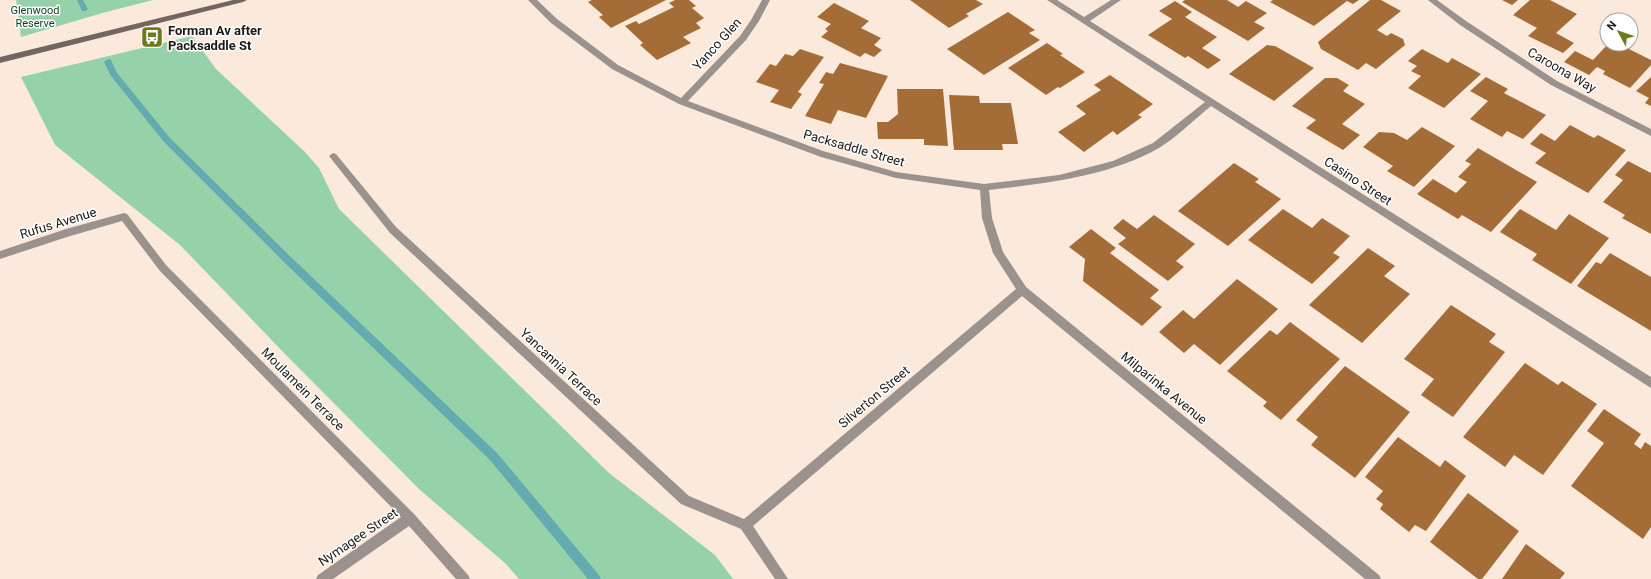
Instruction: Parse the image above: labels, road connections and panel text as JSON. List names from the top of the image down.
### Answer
{
  "streets": {
    "street": [
      "Yanco Glen",
      "Caroona Way",
      "Packsaddle Street",
      "Casino Street",
      "Rufus Avenue",
      "Yancannia Terrace",
      "Milparinka Avenue",
      "Moulamein Terrace",
      "Silverton Street",
      "Nymagee Street"
    ]
  },
  "crossings": [
    ["Yanco Glen", "Packsaddle Street"],
    ["Packsaddle Street", "Casino Street"],
    ["Packsaddle Street", "Milparinka Avenue"],
    ["Rufus Avenue", "Moulamein Terrace"],
    ["Yancannia Terrace", "Silverton Street"],
    ["Milparinka Avenue", "Silverton Street"],
    ["Moulamein Terrace", "Nymagee Street"]
  ],
  "parks": ["Glenwood Reserve"],
  "places": {
    "bus stop": ["Forman Av after Packsaddle St"]
  },
  "north": "top left"
}
